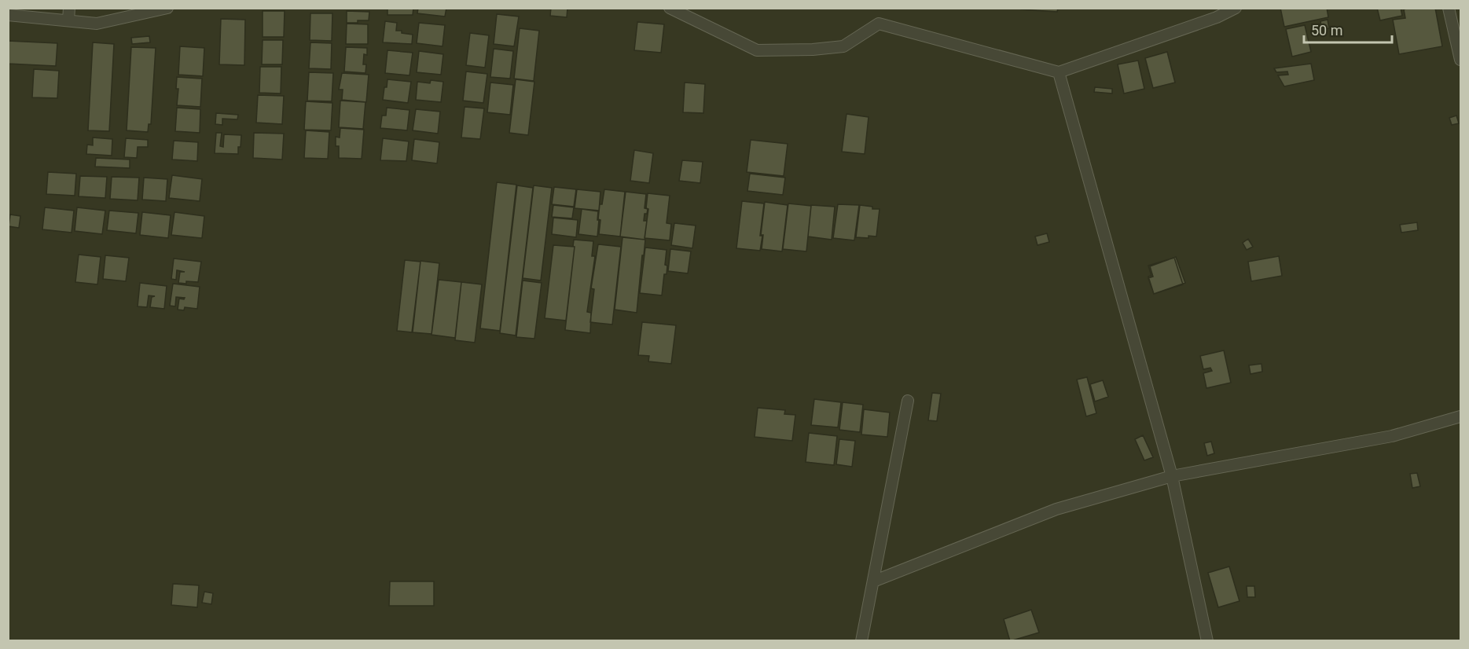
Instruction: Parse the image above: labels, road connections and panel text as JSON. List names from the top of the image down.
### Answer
{
  "scale_bar": "50 m"
}
